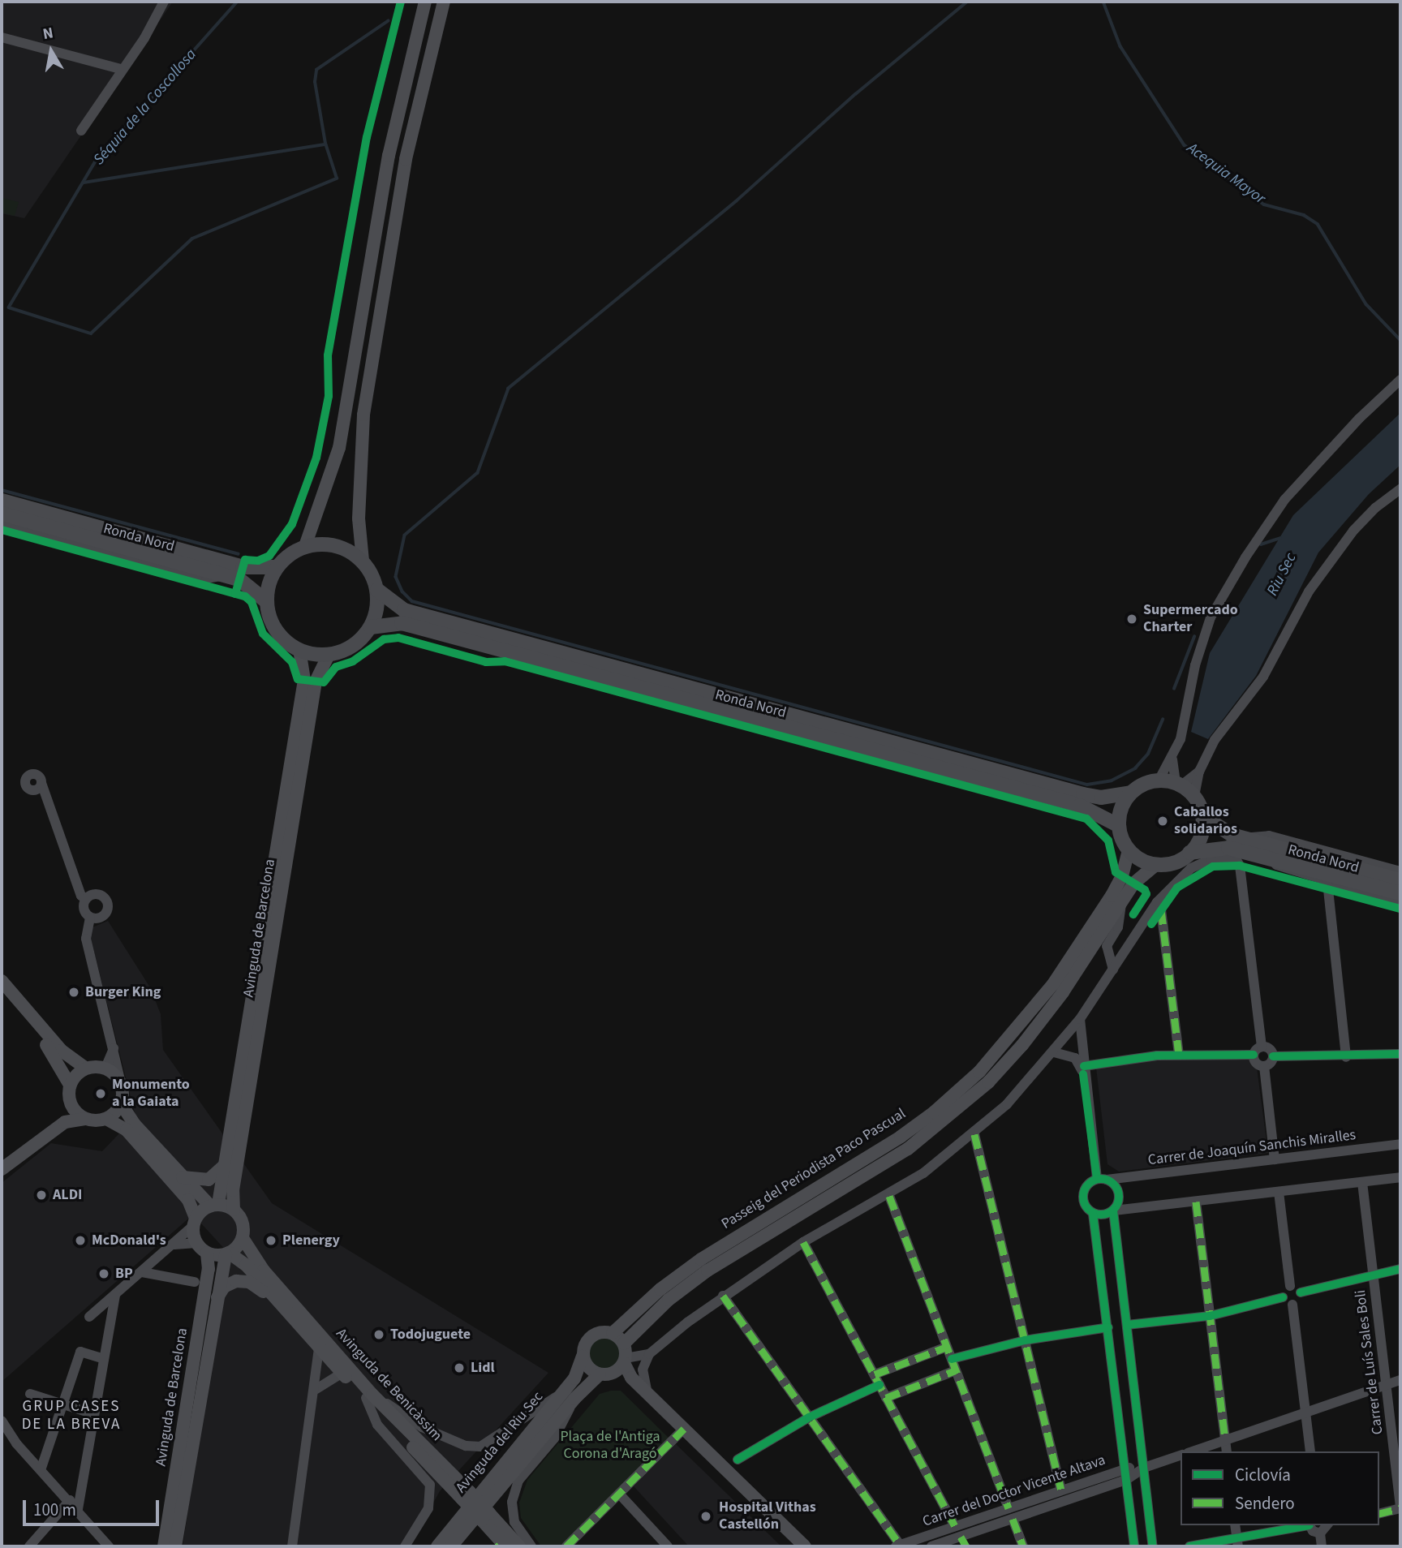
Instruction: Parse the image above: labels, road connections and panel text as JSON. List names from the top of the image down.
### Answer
{
  "streets": {
    "main road": [
      "Ronda Nord",
      "Avinguda de Barcelona",
      "Passeig del Periodista Paco Pascual",
      "Avinguda de Benicàssim",
      "Avinguda del Riu Sec"
    ],
    "street": ["Carrer de Joaquín Sanchis Miralles", "Carrer de Luís Sales Boli", "Carrer del Doctor Vicente Altava"]
  },
  "crossings": [
    ["Ronda Nord", "Avinguda de Barcelona"],
    ["Ronda Nord", "Passeig del Periodista Paco Pascual"],
    ["Avinguda de Barcelona", "Avinguda de Benicàssim"],
    ["Passeig del Periodista Paco Pascual", "Avinguda del Riu Sec"]
  ],
  "districts": ["GRUP CASES DE LA BREVA"],
  "water": ["Séquia de la Coscollosa", "Acequia Mayor", "Riu Sec"],
  "parks": ["Plaça de l'Antiga Corona d'Aragó"],
  "places": [
    "Supermercado Charter",
    "Caballos solidarios",
    "Burger King",
    "Monumento a la Gaiata",
    "ALDI",
    "McDonald's",
    "Plenergy",
    "BP",
    "Todojuguete",
    "Lidl",
    "Hospital Vithas Castellón"
  ],
  "legend": ["Ciclovía", "Sendero"],
  "scale_bar": "100 m",
  "north": "top"
}
